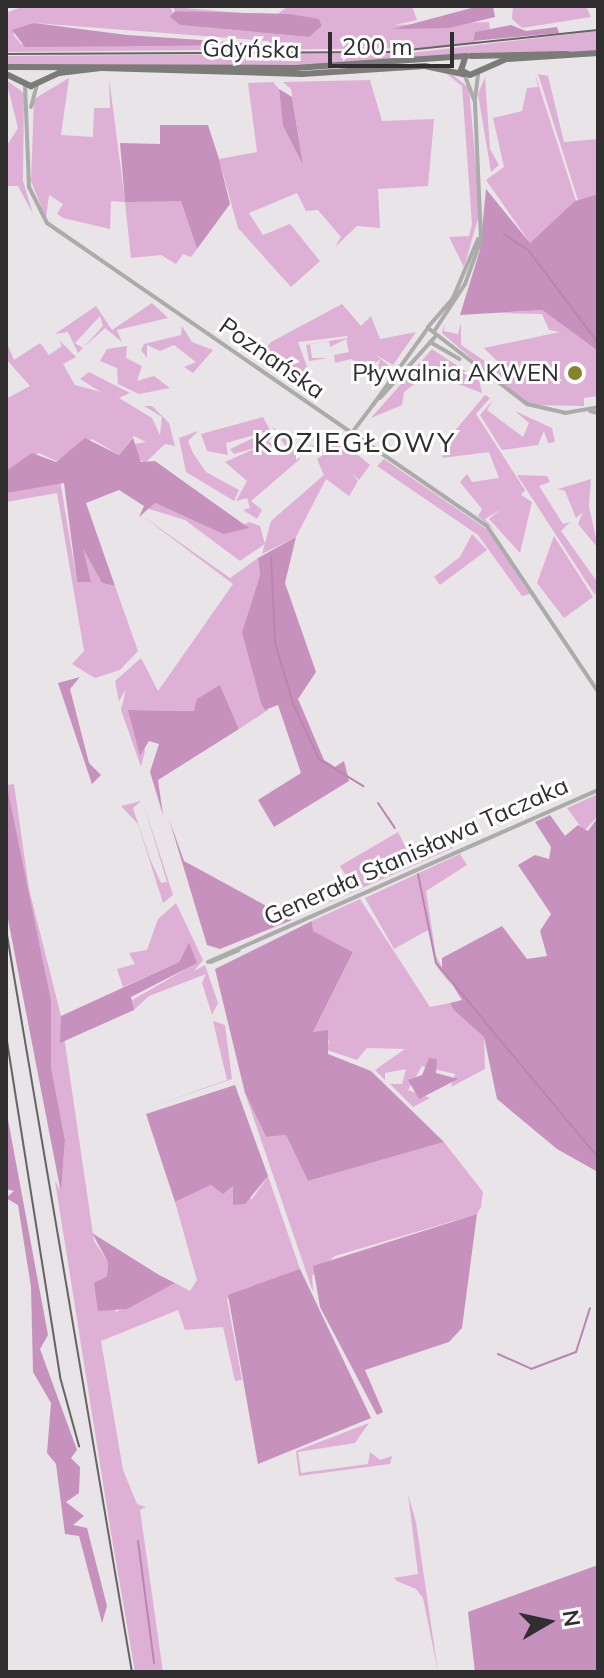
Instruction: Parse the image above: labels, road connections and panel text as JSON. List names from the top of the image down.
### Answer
{
  "streets": {
    "main road": ["Gdyńska"],
    "street": ["Poznańska", "Generała Stanisława Taczaka"]
  },
  "crossings": [
    ["Gdyńska", "Poznańska"]
  ],
  "districts": ["KOZIEGŁOWY"],
  "places": ["Pływalnia AKWEN"],
  "scale_bar": "200 m",
  "north": "right"
}
